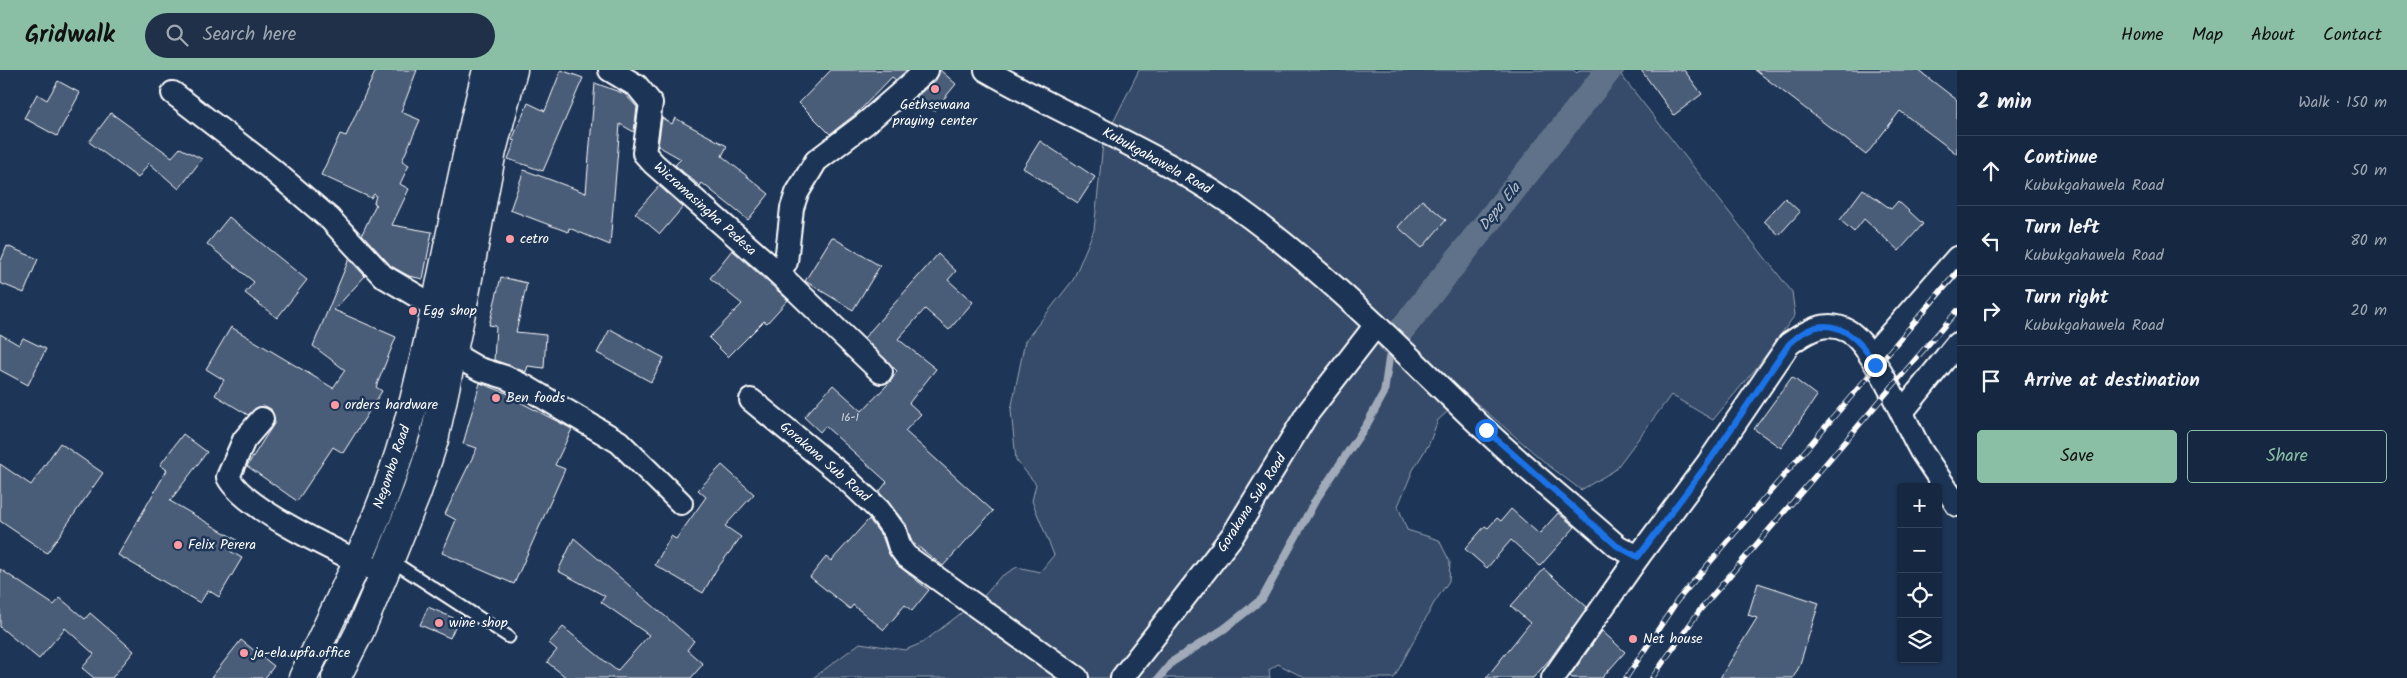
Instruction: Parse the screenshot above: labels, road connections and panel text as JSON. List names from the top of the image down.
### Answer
{
  "streets": {
    "highway": ["Negombo Road"],
    "street": ["Kubukgahawela Road", "Wicramasingha Pedesa", "Gorakana Sub Road"]
  },
  "crossings": [
    ["Kubukgahawela Road", "Gorakana Sub Road"]
  ],
  "water": ["Depa Ela"],
  "places": [
    "Gethsewana praying center",
    "cetro",
    "Egg shop",
    "Ben foods",
    "orders hardware",
    "Felix Perera",
    "wine shop",
    "Net house",
    "ja-ela.upfa.office"
  ],
  "house_numbers": ["16-1"],
  "page": {
    "header": "Gridwalk",
    "search": "Search here",
    "nav": [
      "Home",
      "Map",
      "About",
      "Contact"
    ],
    "heading": ["2 min", "Walk · 150 m"],
    "list": [
      ["Continue", "Kubukgahawela Road", "50 m"],
      ["Turn left", "Kubukgahawela Road", "80 m"],
      ["Turn right", "Kubukgahawela Road", "20 m"],
      "Arrive at destination"
    ],
    "buttons": ["Save", "Share"],
    "map_buttons": ["+", "−"]
  }
}
